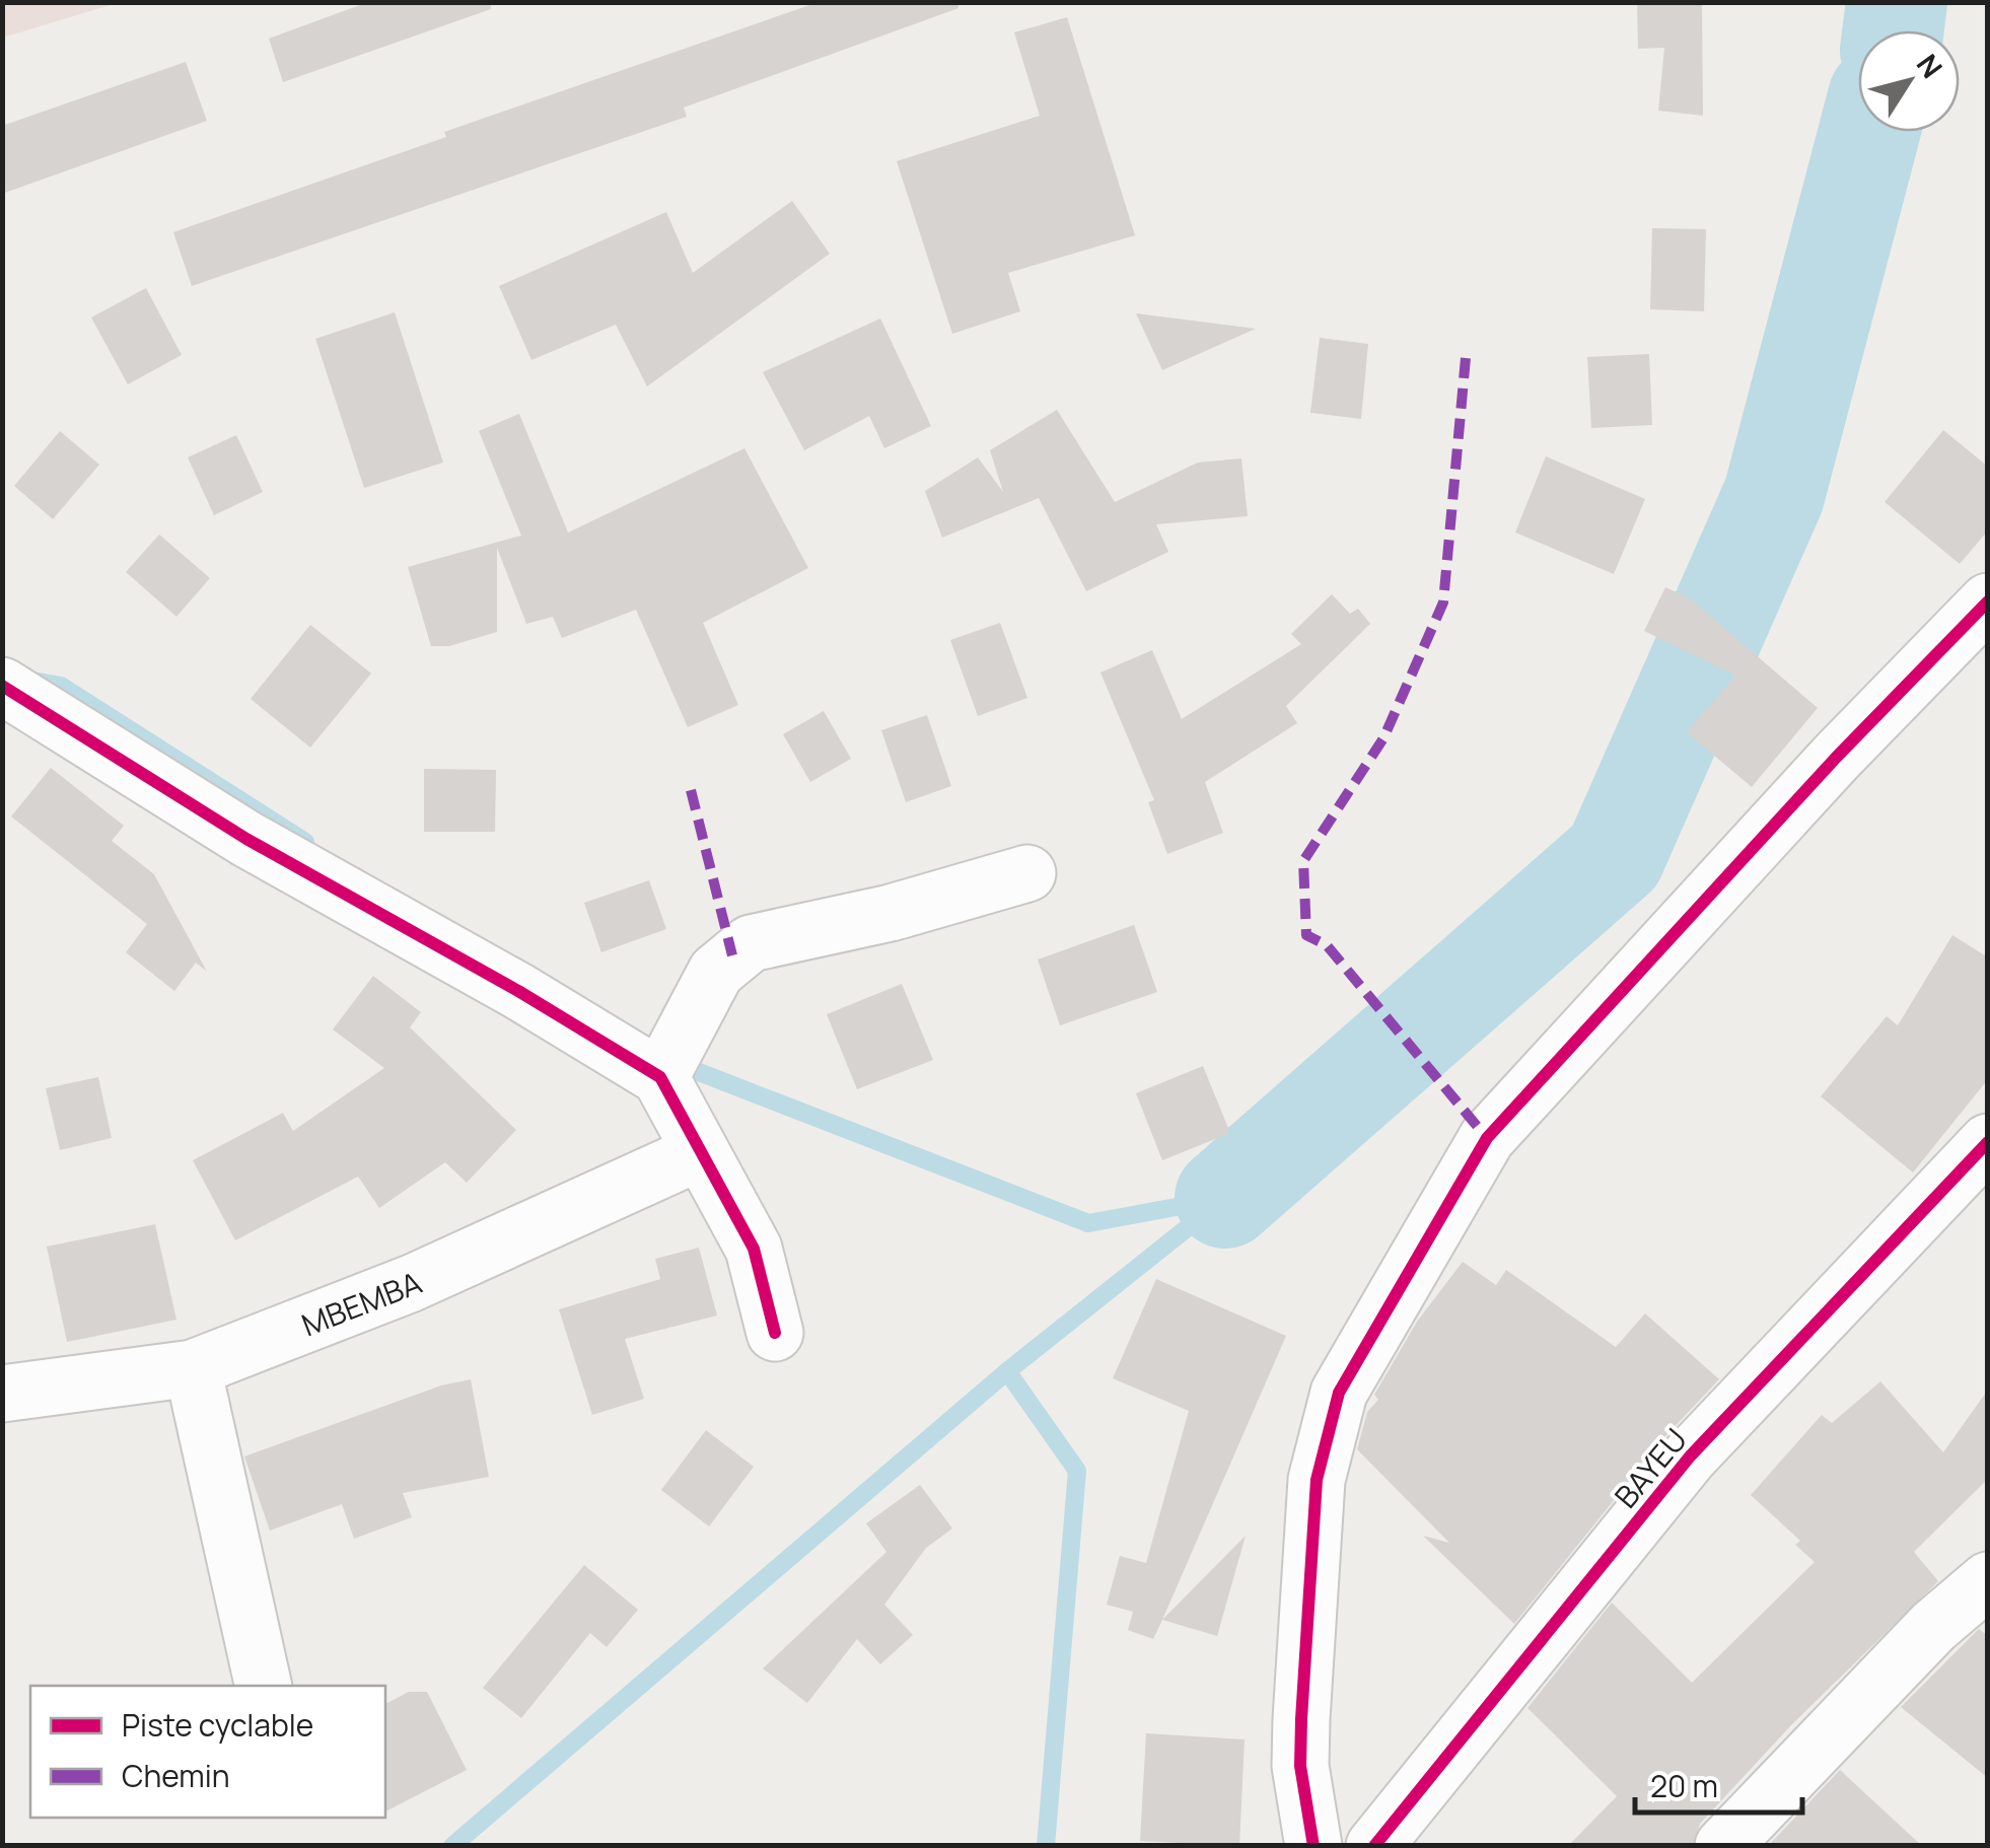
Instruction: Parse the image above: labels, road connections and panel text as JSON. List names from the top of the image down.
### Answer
{
  "streets": {
    "street": ["MBEMBA", "BAYEU"]
  },
  "legend": ["Piste cyclable", "Chemin"],
  "scale_bar": "20 m",
  "north": "top right"
}
